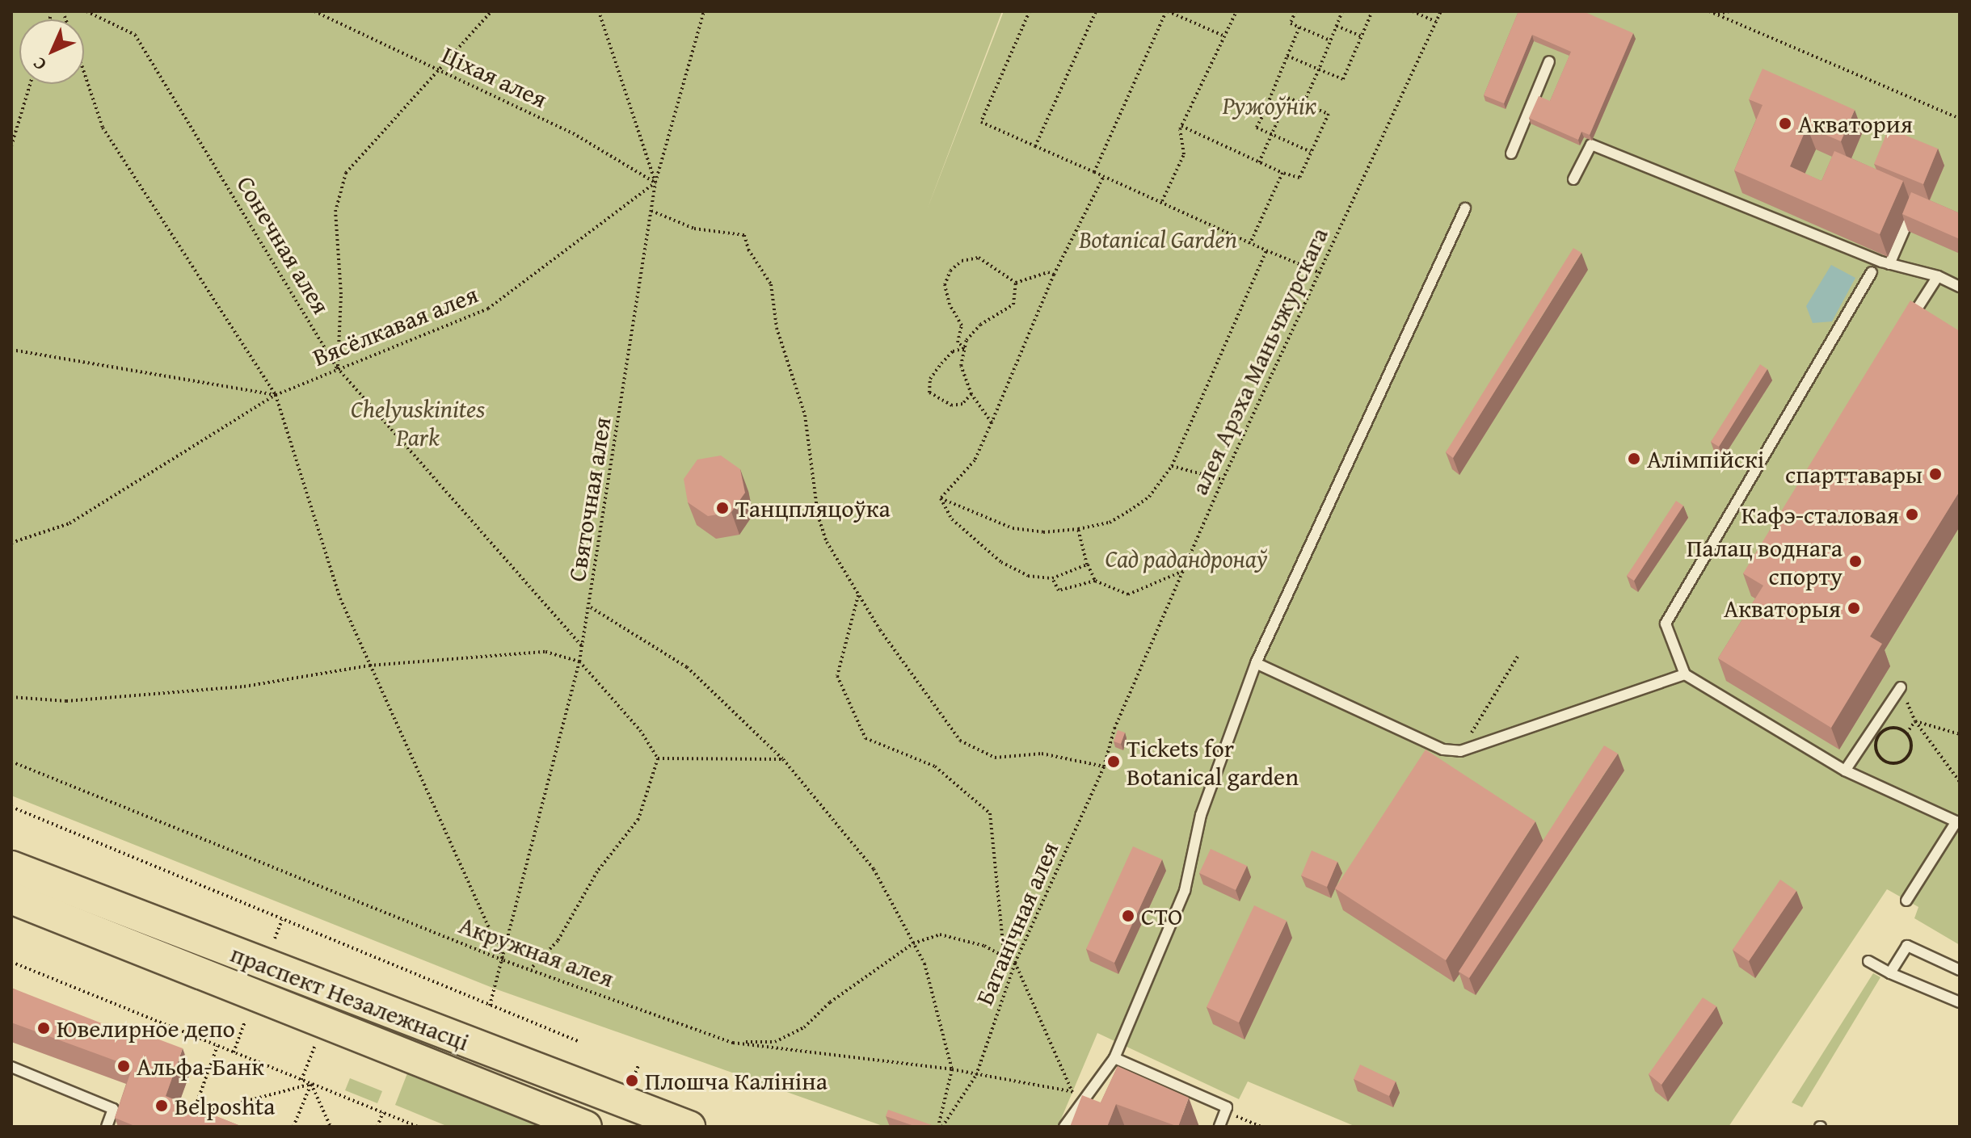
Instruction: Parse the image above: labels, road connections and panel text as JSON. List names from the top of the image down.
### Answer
{
  "streets": {
    "main road": ["праспект Незалежнасці"],
    "path": [
      "Ціхая алея",
      "Сонечная алея",
      "Вясёлкавая алея",
      "алея Арэха Маньчжурскага",
      "Святочная алея",
      "Батанічная алея",
      "Акружная алея"
    ]
  },
  "crossings": [
    ["Ціхая алея", "Вясёлкавая алея"],
    ["Ціхая алея", "Святочная алея"],
    ["Сонечная алея", "Вясёлкавая алея"],
    ["Сонечная алея", "Святочная алея"],
    ["Вясёлкавая алея", "Святочная алея"],
    ["алея Арэха Маньчжурскага", "Батанічная алея"],
    ["Святочная алея", "Акружная алея"],
    ["Батанічная алея", "Акружная алея"]
  ],
  "parks": [
    "Ружоўнік",
    "Botanical Garden",
    "Chelyuskinites Park",
    "Сад радандронаў"
  ],
  "places": [
    "Акватория",
    "Алімпійскі",
    "спарттавары",
    "Танцпляцоўка",
    "Кафэ-сталовая",
    "Палац воднага спорту",
    "Акваторыя",
    "Tickets for Botanical garden",
    "СТО",
    "Ювелирное депо",
    "Альфа-Банк",
    "Плошча Калініна",
    "Belposhta"
  ],
  "north": "bottom left"
}
